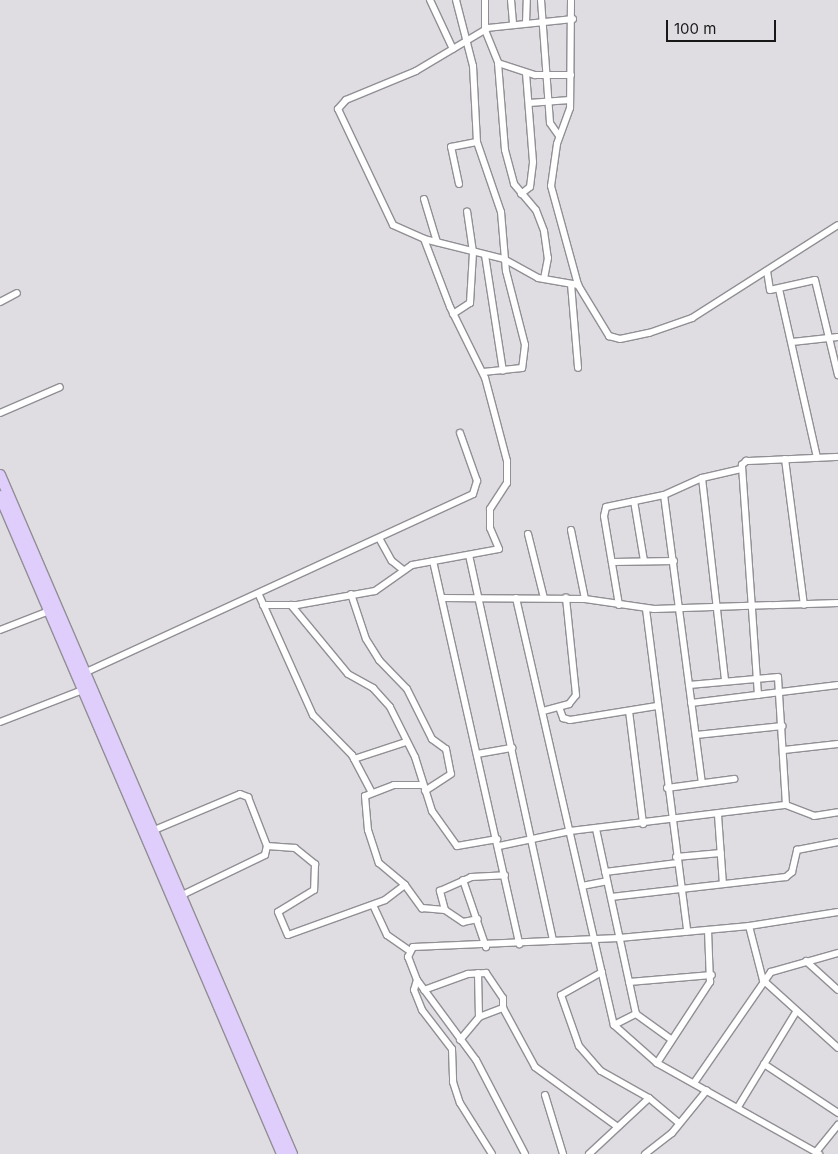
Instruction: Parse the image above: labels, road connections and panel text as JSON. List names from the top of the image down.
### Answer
{
  "scale_bar": "100 m"
}
